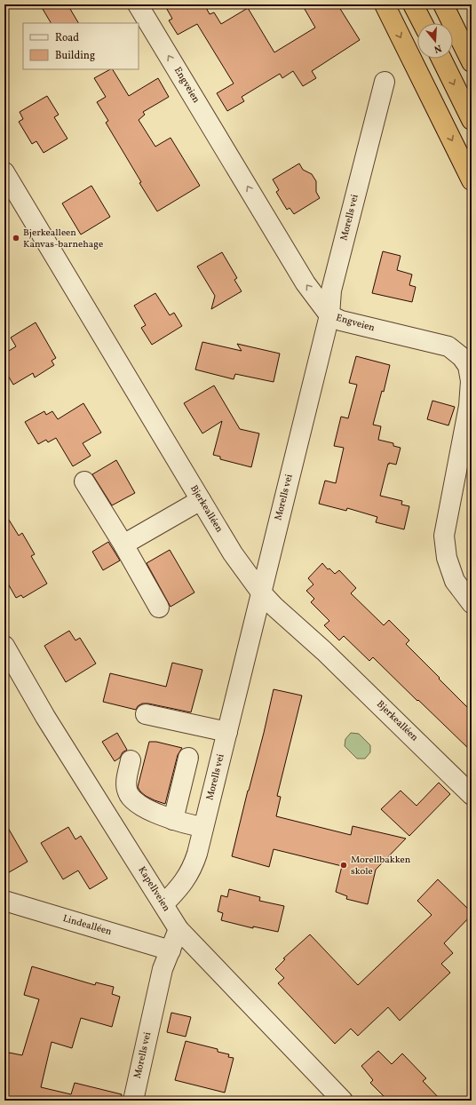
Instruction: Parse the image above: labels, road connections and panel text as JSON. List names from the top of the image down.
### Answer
{
  "streets": {
    "street": [
      "Engveien",
      "Morells vei",
      "Bjerkealléen",
      "Kapellveien",
      "Lindealléen"
    ]
  },
  "crossings": [
    ["Engveien", "Morells vei"],
    ["Morells vei", "Bjerkealléen"],
    ["Morells vei", "Kapellveien"],
    ["Morells vei", "Lindealléen"]
  ],
  "one_way": ["Engveien"],
  "places": ["Bjerkealleen Kanvas-barnehage", "Morellbakken skole"],
  "legend": ["Road", "Building"],
  "north": "bottom"
}
